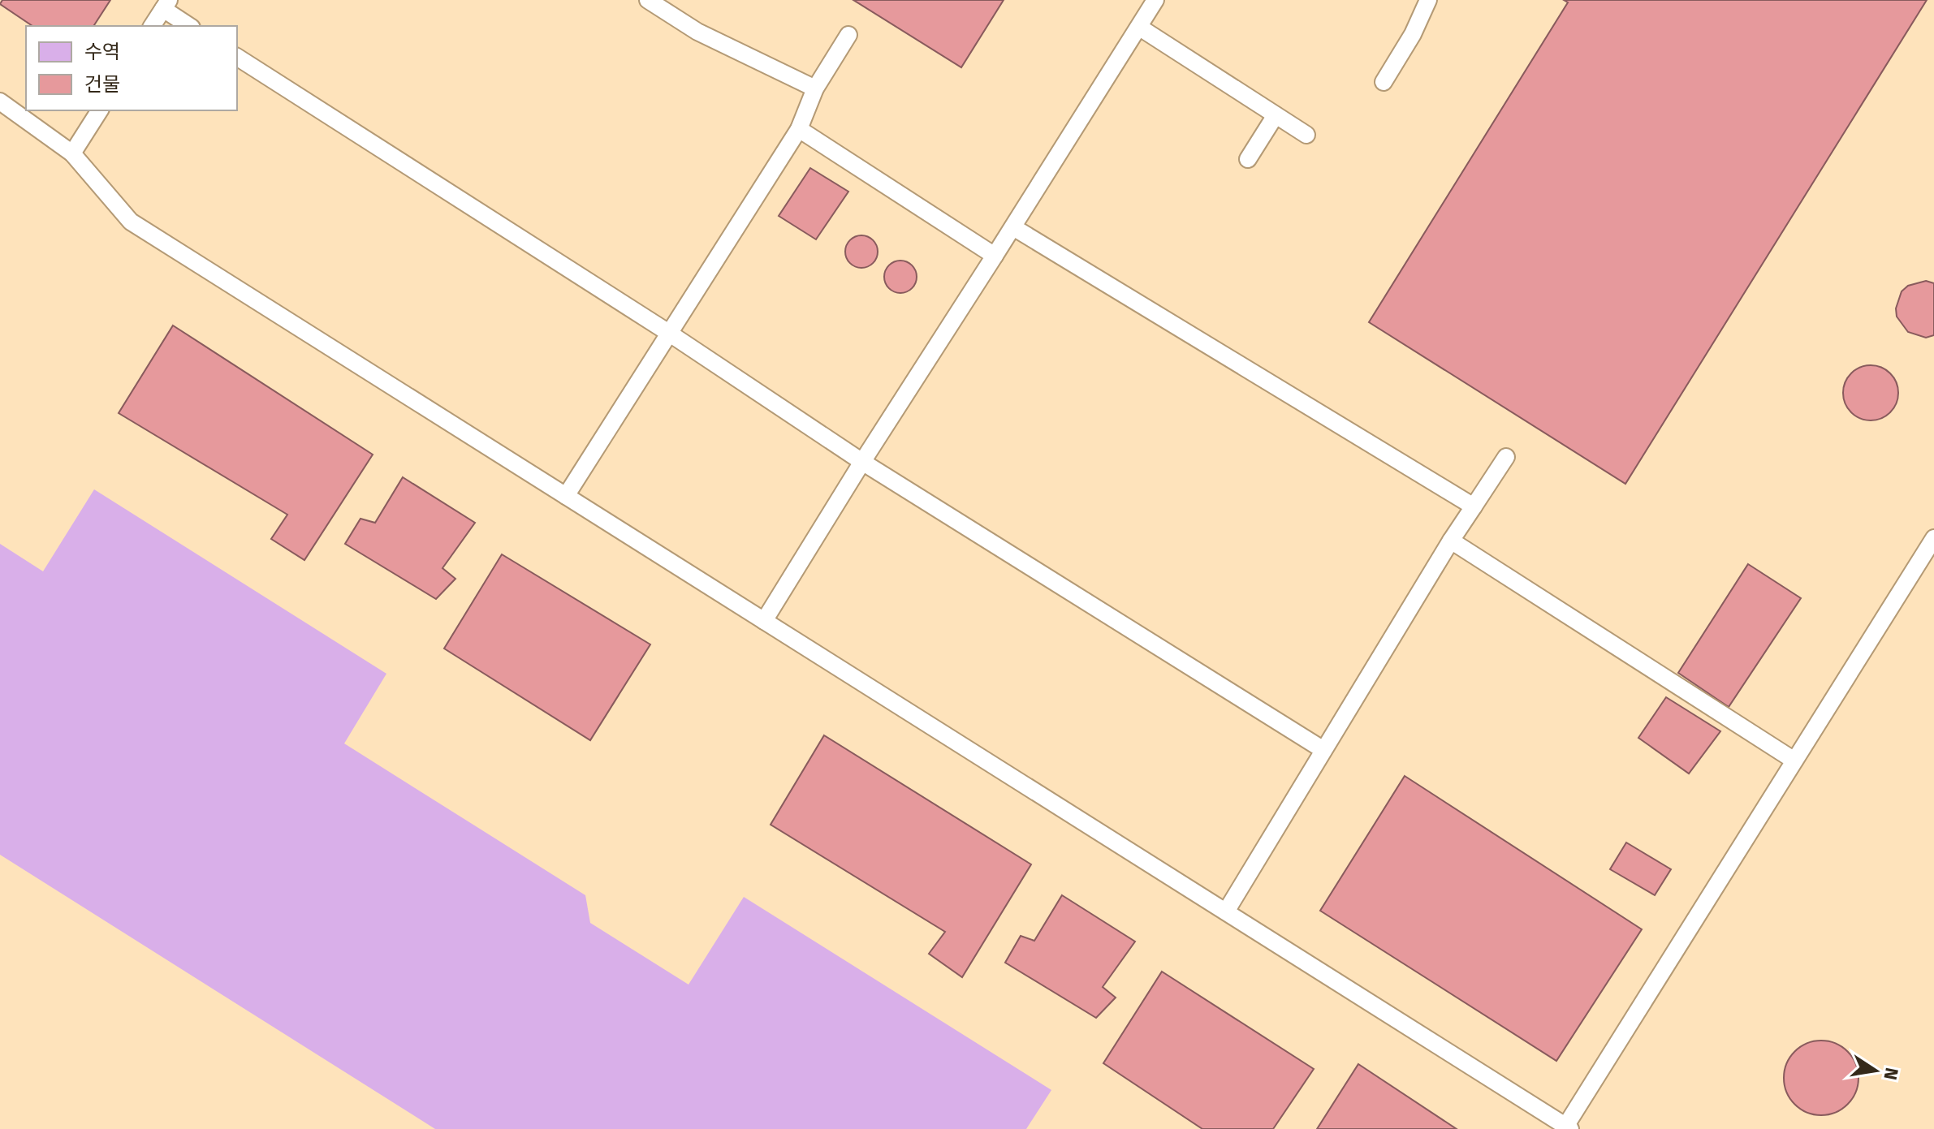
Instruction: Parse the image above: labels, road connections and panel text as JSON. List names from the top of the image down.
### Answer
{
  "legend": ["수역", "건물"],
  "north": "right"
}
